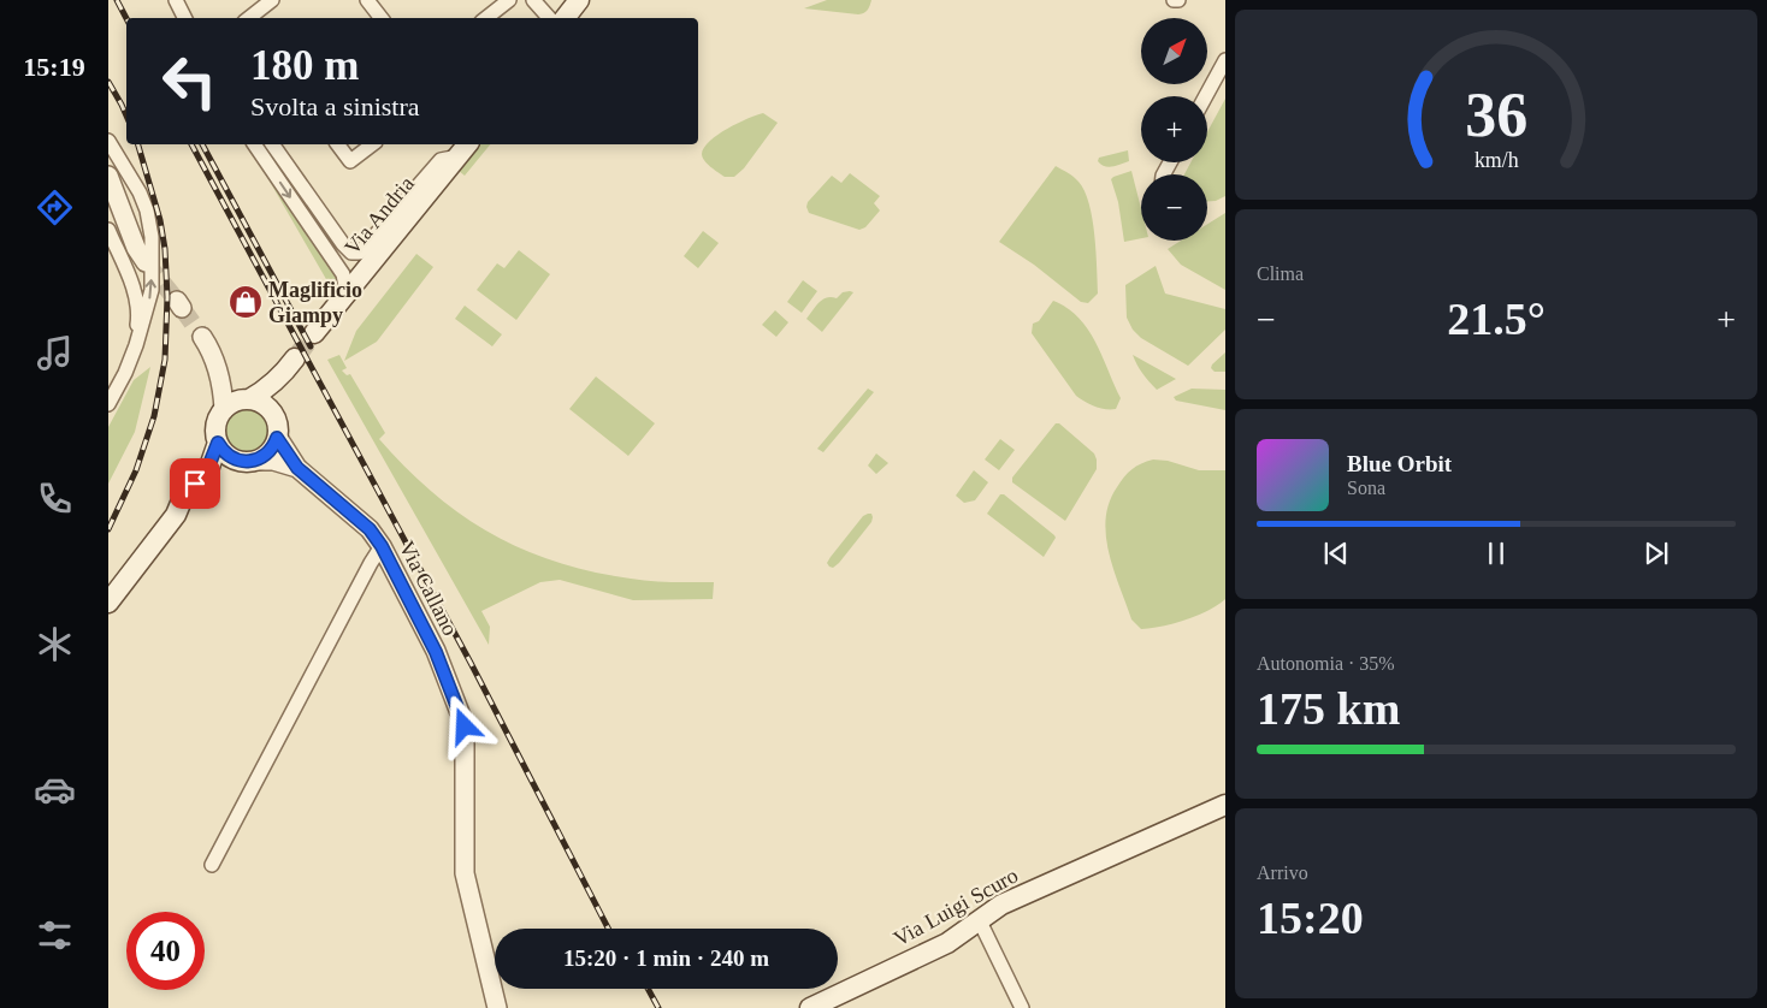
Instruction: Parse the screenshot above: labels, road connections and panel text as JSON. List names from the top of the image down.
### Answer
{
  "streets": {
    "main road": ["Via Andria", "Via Luigi Scuro"],
    "street": ["Via Callano"]
  },
  "places": {
    "shop": ["Maglificio Giampy"]
  },
  "north": "top right",
  "page": {
    "tabs": "15:19",
    "map_buttons": ["+", "−"],
    "turn": ["180 m", "Svolta a sinistra"],
    "tile": [
      "Clima",
      ["Autonomia · 35%", "175 km"],
      ["Arrivo", "15:20"]
    ],
    "heat": ["−", "21.5°", "+"],
    "song": ["Blue Orbit", "Sona"],
    "limit": "40",
    "trip": "15:20 · 1 min · 240 m",
    "gauge": ["36", "km/h"]
  }
}
